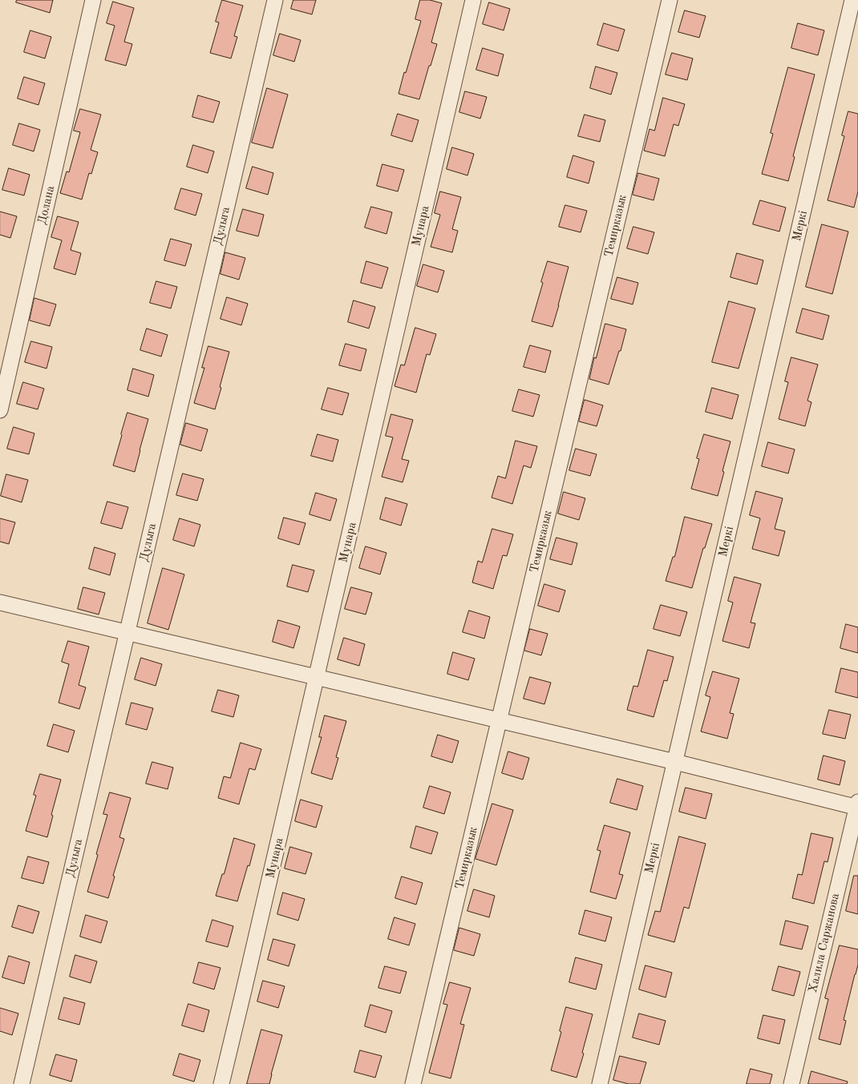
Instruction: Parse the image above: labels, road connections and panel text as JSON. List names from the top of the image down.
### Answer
{
  "streets": {
    "street": [
      "Долана",
      "Дулыга",
      "Мунара",
      "Темирказык",
      "Меркі",
      "Халила Саржанова"
    ]
  }
}
